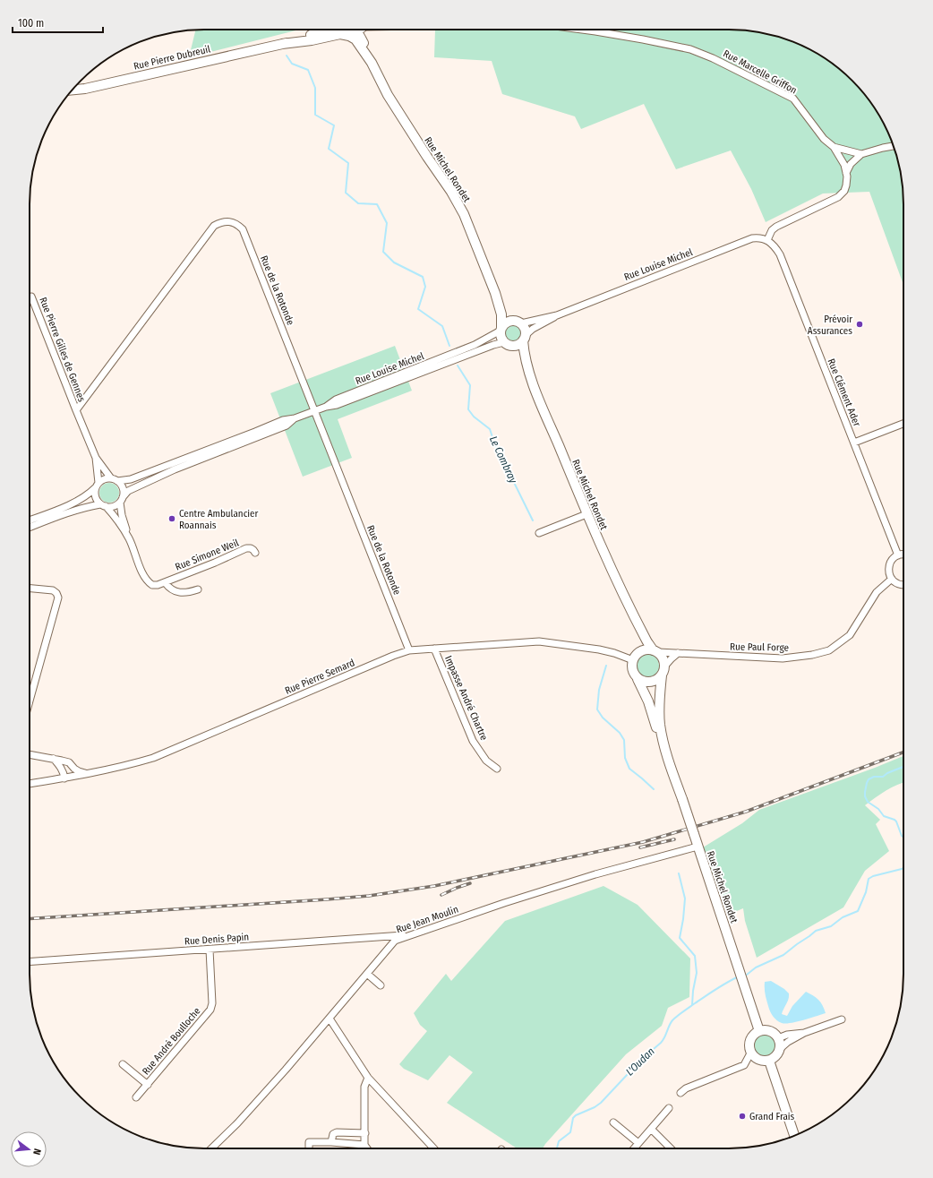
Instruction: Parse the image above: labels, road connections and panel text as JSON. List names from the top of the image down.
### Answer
{
  "streets": {
    "street": [
      "Rue Pierre Dubreuil",
      "Rue Marcelle Griffon",
      "Rue Michel Rondet",
      "Rue Louise Michel",
      "Rue de la Rotonde",
      "Rue Pierre Gilles de Gennes",
      "Rue Clément Ader",
      "Rue Simone Weil",
      "Rue Paul Forge",
      "Rue Pierre Semard",
      "Impasse André Chartre",
      "Rue Jean Moulin",
      "Rue Denis Papin",
      "Rue André Boulloche"
    ]
  },
  "crossings": [
    ["Rue Pierre Dubreuil", "Rue Michel Rondet"],
    ["Rue Marcelle Griffon", "Rue Louise Michel"],
    ["Rue Marcelle Griffon", "Rue Clément Ader"],
    ["Rue Michel Rondet", "Rue Louise Michel"],
    ["Rue Michel Rondet", "Rue Paul Forge"],
    ["Rue Michel Rondet", "Rue Pierre Semard"],
    ["Rue Michel Rondet", "Rue Jean Moulin"],
    ["Rue Louise Michel", "Rue de la Rotonde"],
    ["Rue Louise Michel", "Rue Clément Ader"],
    ["Rue Louise Michel", "Rue Simone Weil"],
    ["Rue de la Rotonde", "Rue Pierre Gilles de Gennes"],
    ["Rue de la Rotonde", "Rue Pierre Semard"],
    ["Rue Paul Forge", "Rue Pierre Semard"],
    ["Rue Pierre Semard", "Impasse André Chartre"],
    ["Rue Jean Moulin", "Rue Denis Papin"],
    ["Rue Denis Papin", "Rue André Boulloche"]
  ],
  "water": ["Le Combray", "L'Oudan"],
  "places": ["Prévoir Assurances", "Centre Ambulancier Roannais", "Grand Frais"],
  "scale_bar": "100 m",
  "north": "right"
}
